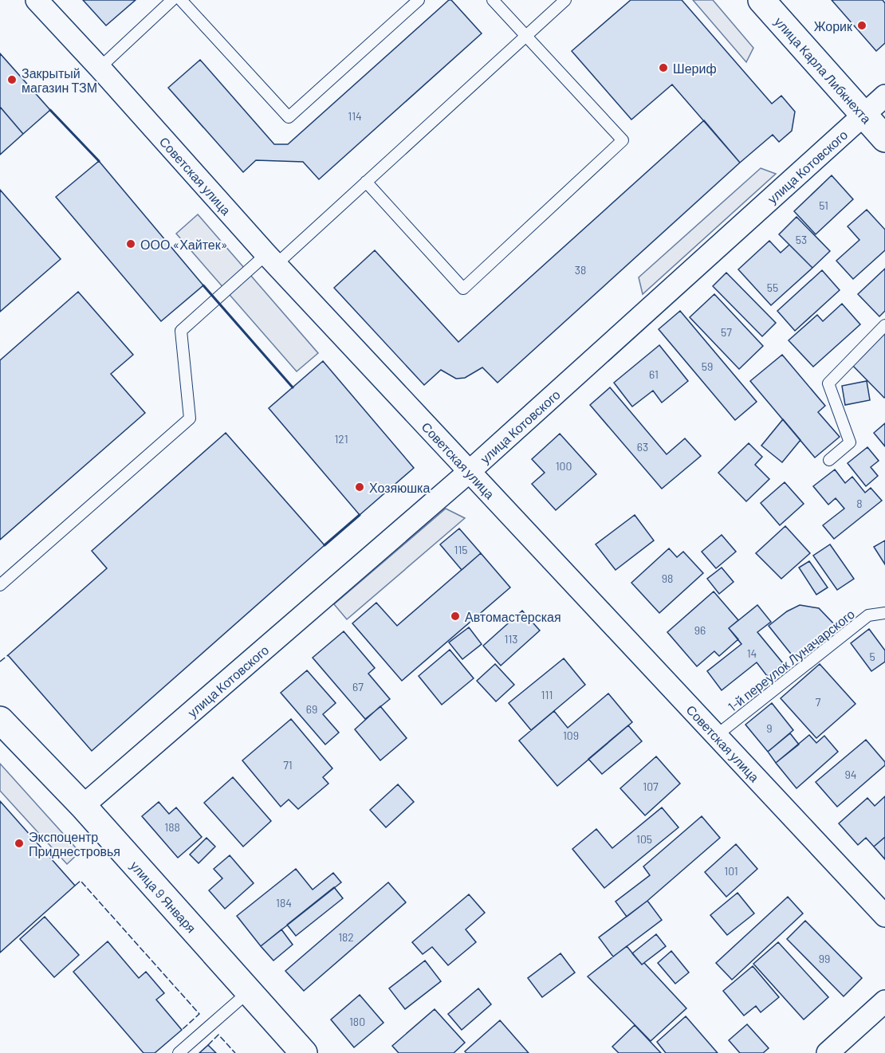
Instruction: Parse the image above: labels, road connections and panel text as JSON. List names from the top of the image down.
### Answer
{
  "streets": {
    "street": [
      "улица Карла Либкнехта",
      "улица Котовского",
      "Советская улица",
      "улица 9 Января"
    ],
    "lane": ["1-й переулок Луначарского"]
  },
  "crossings": [
    ["улица Карла Либкнехта", "улица Котовского"],
    ["улица Котовского", "Советская улица"],
    ["улица Котовского", "улица 9 Января"],
    ["Советская улица", "1-й переулок Луначарского"]
  ],
  "places": [
    "Жорик",
    "Шериф",
    "Закрытый магазин ТЗМ",
    "ООО «Хайтек»",
    "Хозяюшка",
    "Автомастерская",
    "Экспоцентр Приднестровья"
  ],
  "house_numbers": [
    "114",
    "51",
    "53",
    "38",
    "55",
    "57",
    "59",
    "61",
    "121",
    "63",
    "100",
    "8",
    "115",
    "98",
    "96",
    "113",
    "14",
    "5",
    "67",
    "111",
    "7",
    "69",
    "9",
    "109",
    "71",
    "94",
    "107",
    "188",
    "105",
    "101",
    "184",
    "182",
    "99",
    "180"
  ]
}
